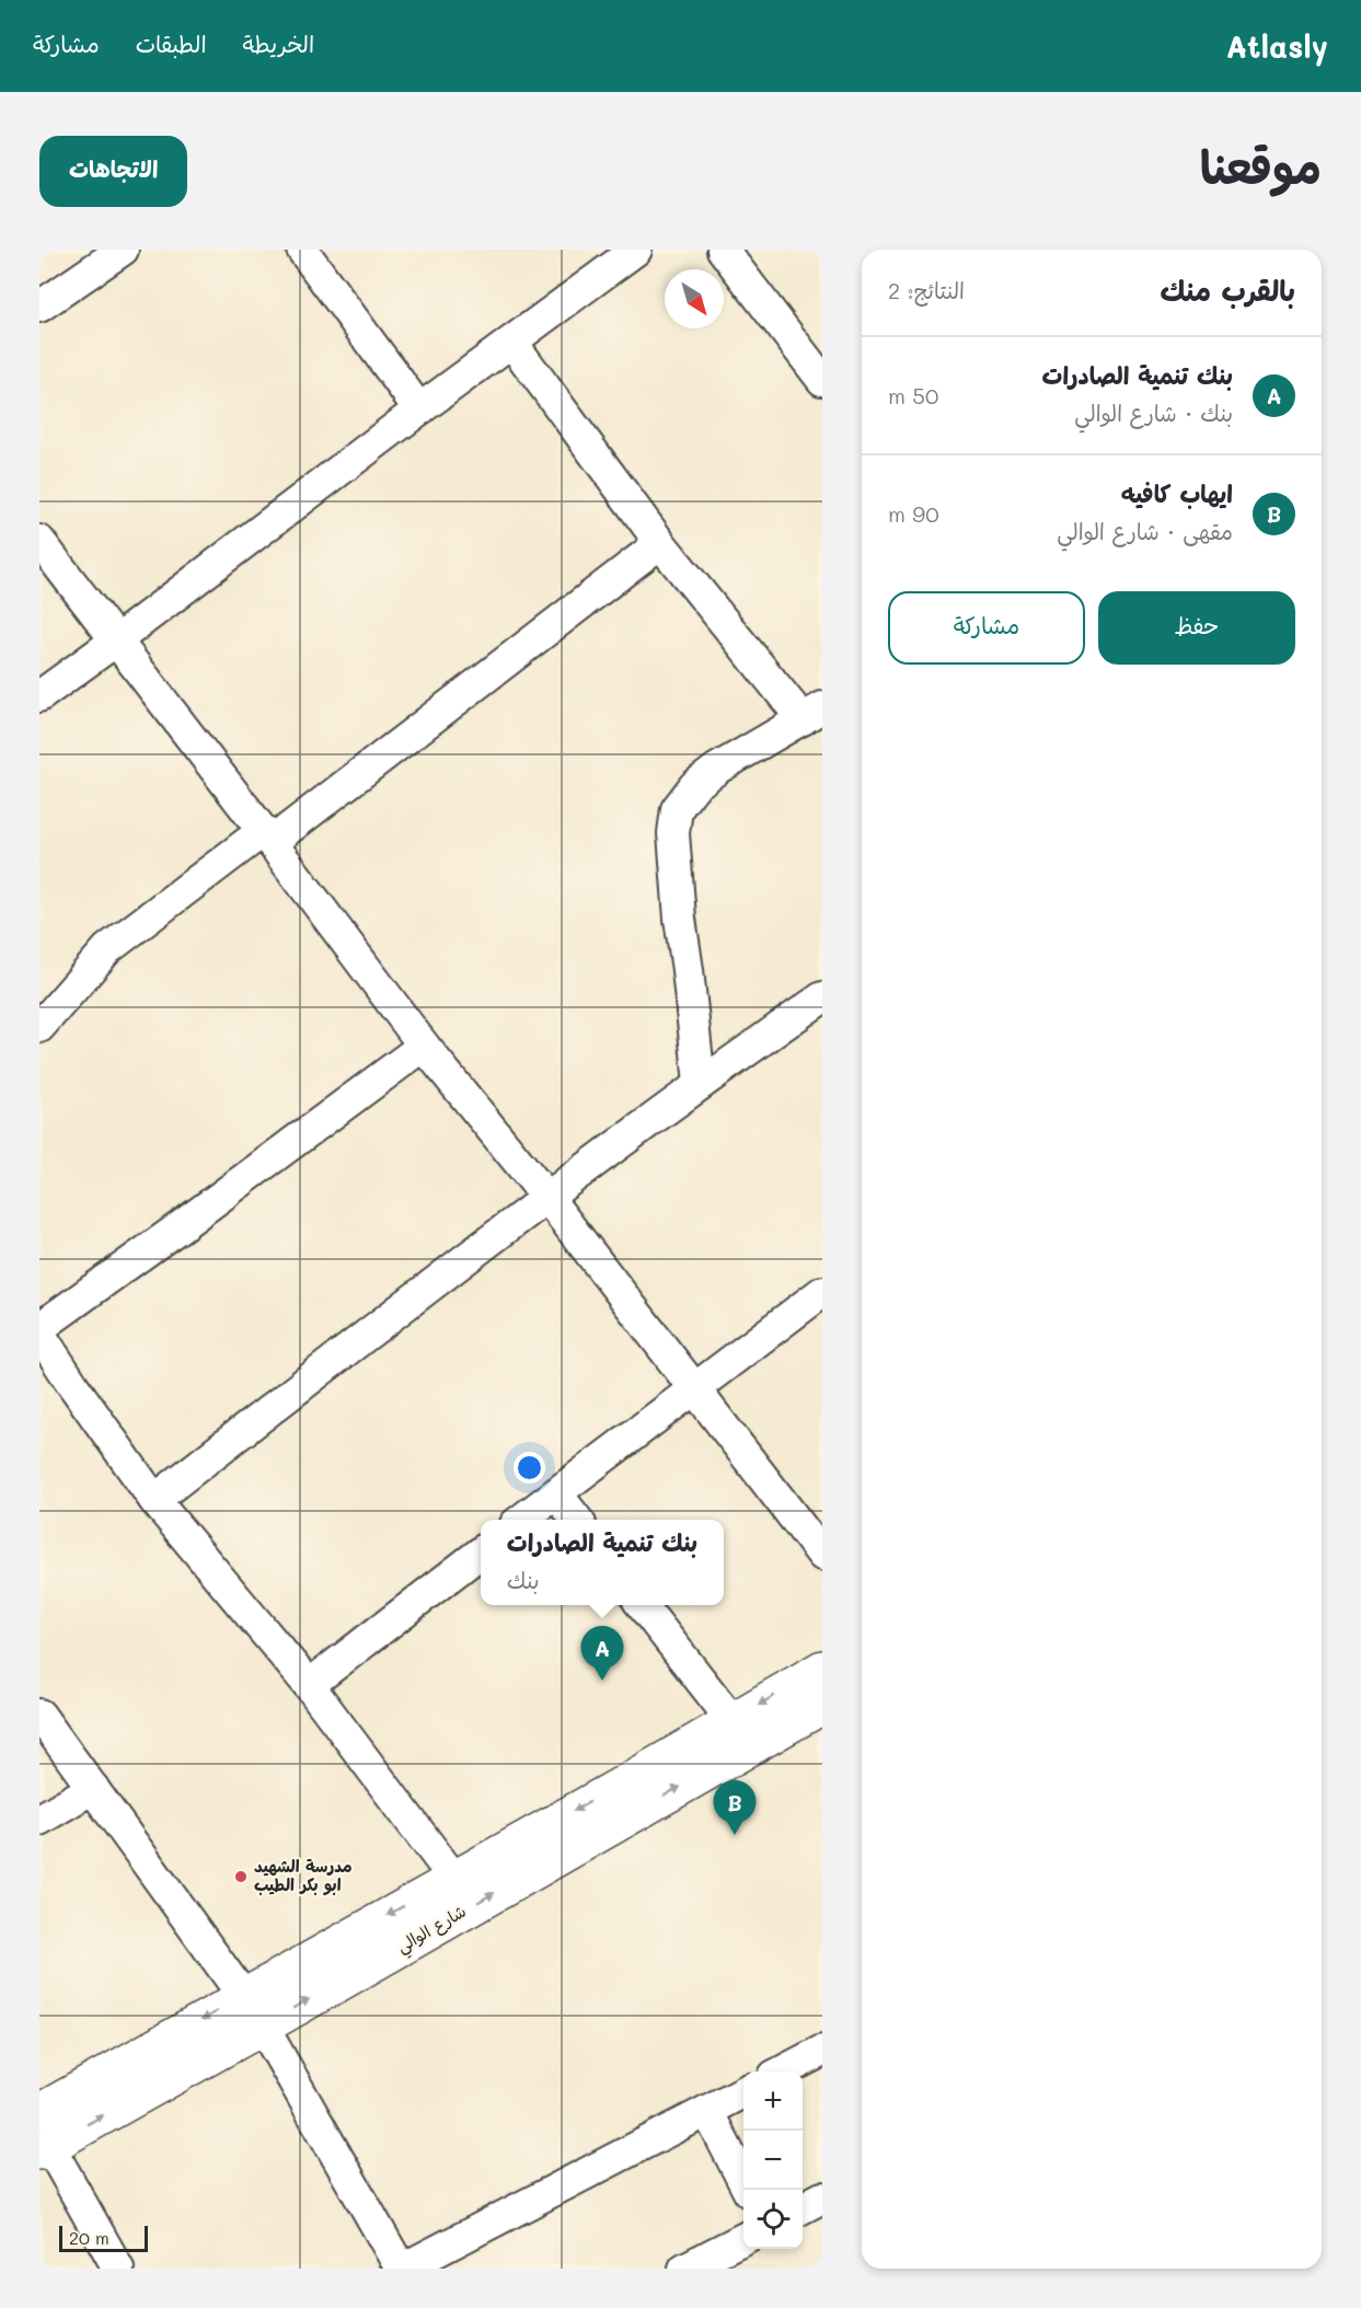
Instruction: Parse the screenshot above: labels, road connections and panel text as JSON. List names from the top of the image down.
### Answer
{
  "streets": {
    "street": ["شارع الوالي"]
  },
  "places": ["مدرسة الشهيد ابو بكر الطيب"],
  "scale_bar": "20 m",
  "north": "bottom right",
  "page": {
    "header": "Atlasly",
    "nav": ["الخريطة", "الطبقات", "مشاركة"],
    "title": "موقعنا",
    "buttons": [
      "الاتجاهات",
      ["حفظ", "مشاركة"]
    ],
    "heading": ["بالقرب منك", "النتائج: 2"],
    "list": [
      {
        "mark": "A",
        "name": "بنك تنمية الصادرات",
        "note": "بنك · شارع الوالي",
        "value": "50 m"
      },
      {
        "mark": "B",
        "name": "ايهاب كافيه",
        "note": "مقهى · شارع الوالي",
        "value": "90 m"
      }
    ],
    "popup": ["بنك تنمية الصادرات", "بنك"],
    "pins": ["A", "B"],
    "map_buttons": ["+", "−"],
    "scale": "20 m"
  }
}
